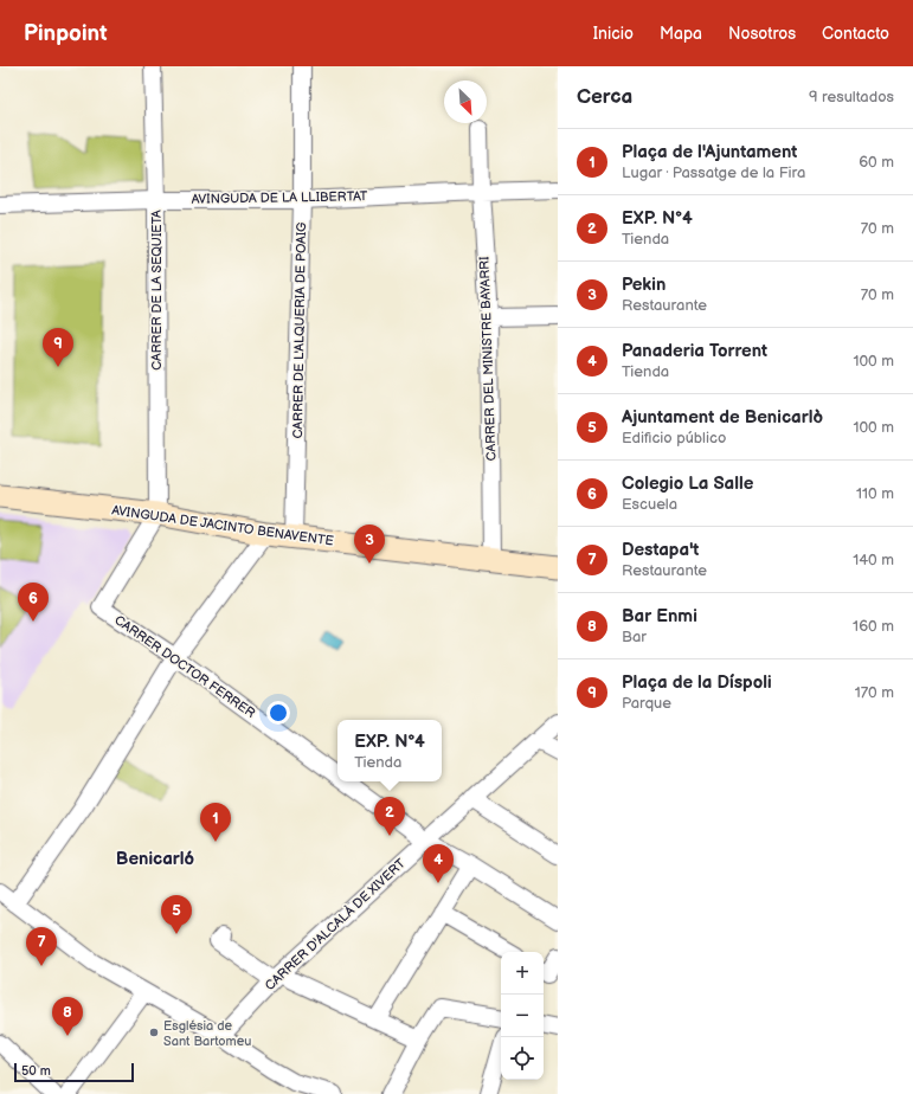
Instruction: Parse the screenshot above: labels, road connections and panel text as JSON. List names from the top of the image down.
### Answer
{
  "streets": {
    "street": [
      "AVINGUDA DE LA LLIBERTAT",
      "CARRER DE LA SEQUIETA",
      "CARRER DE L'ALQUERIA DE POAIG",
      "CARRER DEL MINISTRE BAYARRI",
      "AVINGUDA DE JACINTO BENAVENTE",
      "CARRER DOCTOR FERRER",
      "CARRER D'ALCALÀ DE XIVERT"
    ]
  },
  "crossings": [
    ["AVINGUDA DE LA LLIBERTAT", "CARRER DE LA SEQUIETA"],
    ["AVINGUDA DE LA LLIBERTAT", "CARRER DE L'ALQUERIA DE POAIG"],
    ["AVINGUDA DE LA LLIBERTAT", "CARRER DEL MINISTRE BAYARRI"],
    ["CARRER DE LA SEQUIETA", "AVINGUDA DE JACINTO BENAVENTE"],
    ["CARRER DE LA SEQUIETA", "CARRER DOCTOR FERRER"],
    ["CARRER DE L'ALQUERIA DE POAIG", "AVINGUDA DE JACINTO BENAVENTE"],
    ["CARRER DEL MINISTRE BAYARRI", "AVINGUDA DE JACINTO BENAVENTE"],
    ["AVINGUDA DE JACINTO BENAVENTE", "CARRER DOCTOR FERRER"],
    ["CARRER DOCTOR FERRER", "CARRER D'ALCALÀ DE XIVERT"]
  ],
  "districts": ["Benicarló"],
  "places": ["Església de Sant Bartomeu"],
  "scale_bar": "50 m",
  "north": "bottom right",
  "page": {
    "header": "Pinpoint",
    "nav": [
      "Inicio",
      "Mapa",
      "Nosotros",
      "Contacto"
    ],
    "heading": ["Cerca", "9 resultados"],
    "list": [
      {
        "mark": "1",
        "name": "Plaça de l'Ajuntament",
        "note": "Lugar · Passatge de la Fira",
        "value": "60 m"
      },
      {
        "mark": "2",
        "name": "EXP. N°4",
        "note": "Tienda",
        "value": "70 m"
      },
      {
        "mark": "3",
        "name": "Pekin",
        "note": "Restaurante",
        "value": "70 m"
      },
      {
        "mark": "4",
        "name": "Panaderia Torrent",
        "note": "Tienda",
        "value": "100 m"
      },
      {
        "mark": "5",
        "name": "Ajuntament de Benicarlò",
        "note": "Edificio público",
        "value": "100 m"
      },
      {
        "mark": "6",
        "name": "Colegio La Salle",
        "note": "Escuela",
        "value": "110 m"
      },
      {
        "mark": "7",
        "name": "Destapa't",
        "note": "Restaurante",
        "value": "140 m"
      },
      {
        "mark": "8",
        "name": "Bar Enmi",
        "note": "Bar",
        "value": "160 m"
      },
      {
        "mark": "9",
        "name": "Plaça de la Díspoli",
        "note": "Parque",
        "value": "170 m"
      }
    ],
    "pins": [
      "9",
      "3",
      "6",
      "2",
      "1",
      "4",
      "5",
      "7",
      "8"
    ],
    "popup": ["EXP. N°4", "Tienda"],
    "map_buttons": ["+", "−"],
    "scale": "50 m"
  }
}
